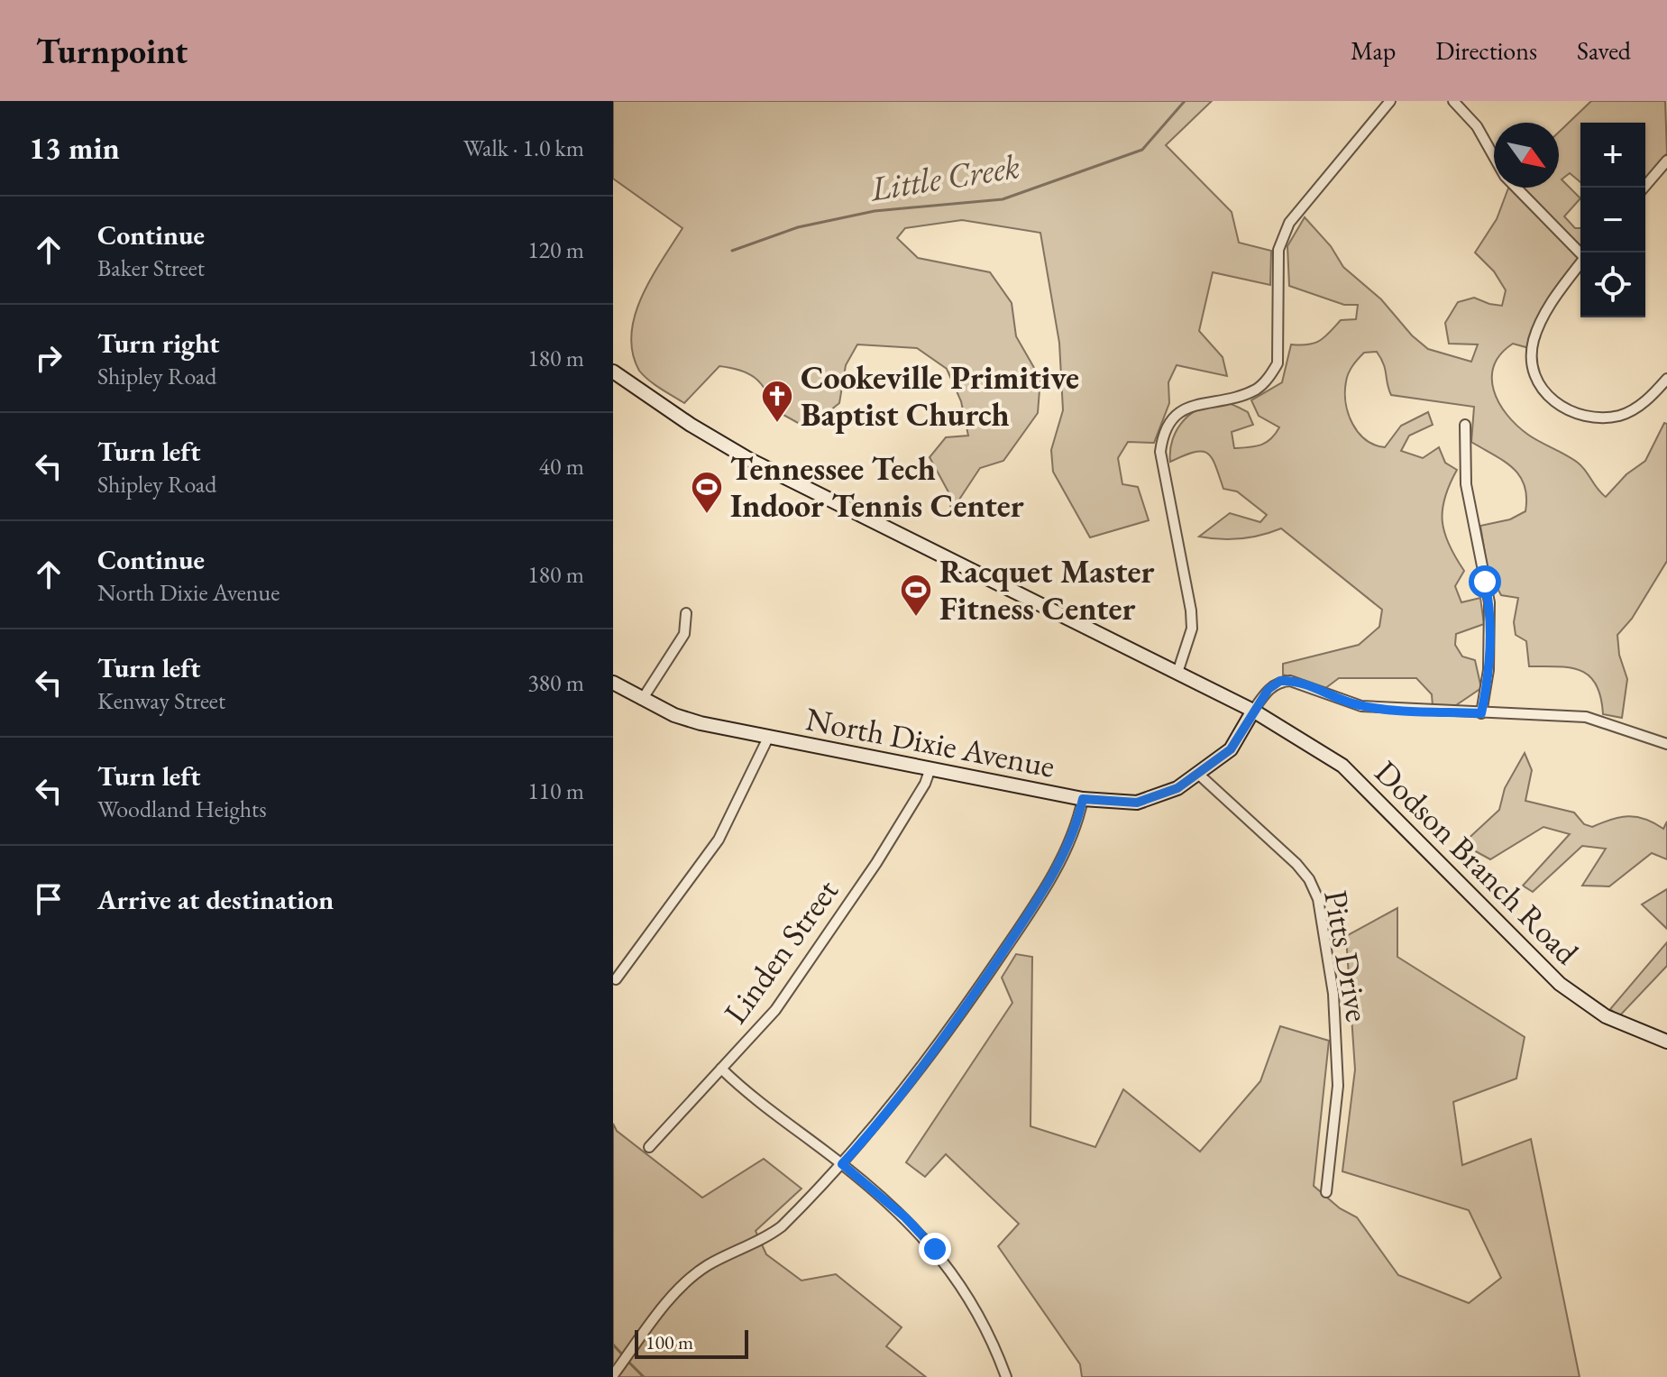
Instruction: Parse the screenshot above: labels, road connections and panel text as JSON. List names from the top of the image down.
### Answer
{
  "streets": {
    "main road": ["North Dixie Avenue", "Dodson Branch Road"],
    "street": ["Linden Street", "Pitts Drive"]
  },
  "crossings": [
    ["North Dixie Avenue", "Dodson Branch Road"],
    ["North Dixie Avenue", "Linden Street"],
    ["North Dixie Avenue", "Pitts Drive"]
  ],
  "water": ["Little Creek"],
  "places": {
    "church": ["Cookeville Primitive Baptist Church"],
    "sports": ["Tennessee Tech Indoor Tennis Center", "Racquet Master Fitness Center"]
  },
  "scale_bar": "100 m",
  "north": "bottom right",
  "page": {
    "header": "Turnpoint",
    "nav": ["Map", "Directions", "Saved"],
    "heading": ["13 min", "Walk · 1.0 km"],
    "map_buttons": ["+", "−"],
    "list": [
      ["Continue", "Baker Street", "120 m"],
      ["Turn right", "Shipley Road", "180 m"],
      ["Turn left", "Shipley Road", "40 m"],
      ["Continue", "North Dixie Avenue", "180 m"],
      ["Turn left", "Kenway Street", "380 m"],
      ["Turn left", "Woodland Heights", "110 m"],
      "Arrive at destination"
    ],
    "scale": "100 m"
  }
}
